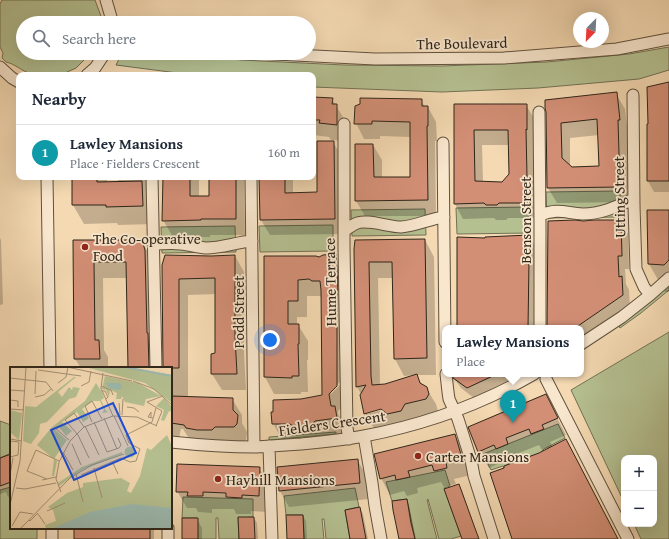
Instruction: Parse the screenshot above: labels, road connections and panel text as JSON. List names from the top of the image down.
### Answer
{
  "streets": {
    "street": [
      "The Boulevard",
      "Utting Street",
      "Benson Street",
      "Hume Terrace",
      "Podd Street",
      "Fielders Crescent"
    ]
  },
  "crossings": [
    ["Hume Terrace", "Fielders Crescent"],
    ["Podd Street", "Fielders Crescent"]
  ],
  "places": ["The Co-operative Food", "Carter Mansions", "Hayhill Mansions"],
  "north": "bottom left",
  "page": {
    "search": "Search here",
    "heading": "Nearby",
    "list": [
      {
        "mark": "1",
        "name": "Lawley Mansions",
        "note": "Place · Fielders Crescent",
        "value": "160 m"
      }
    ],
    "popup": ["Lawley Mansions", "Place"],
    "pins": "1",
    "map_buttons": ["+", "−"]
  }
}
